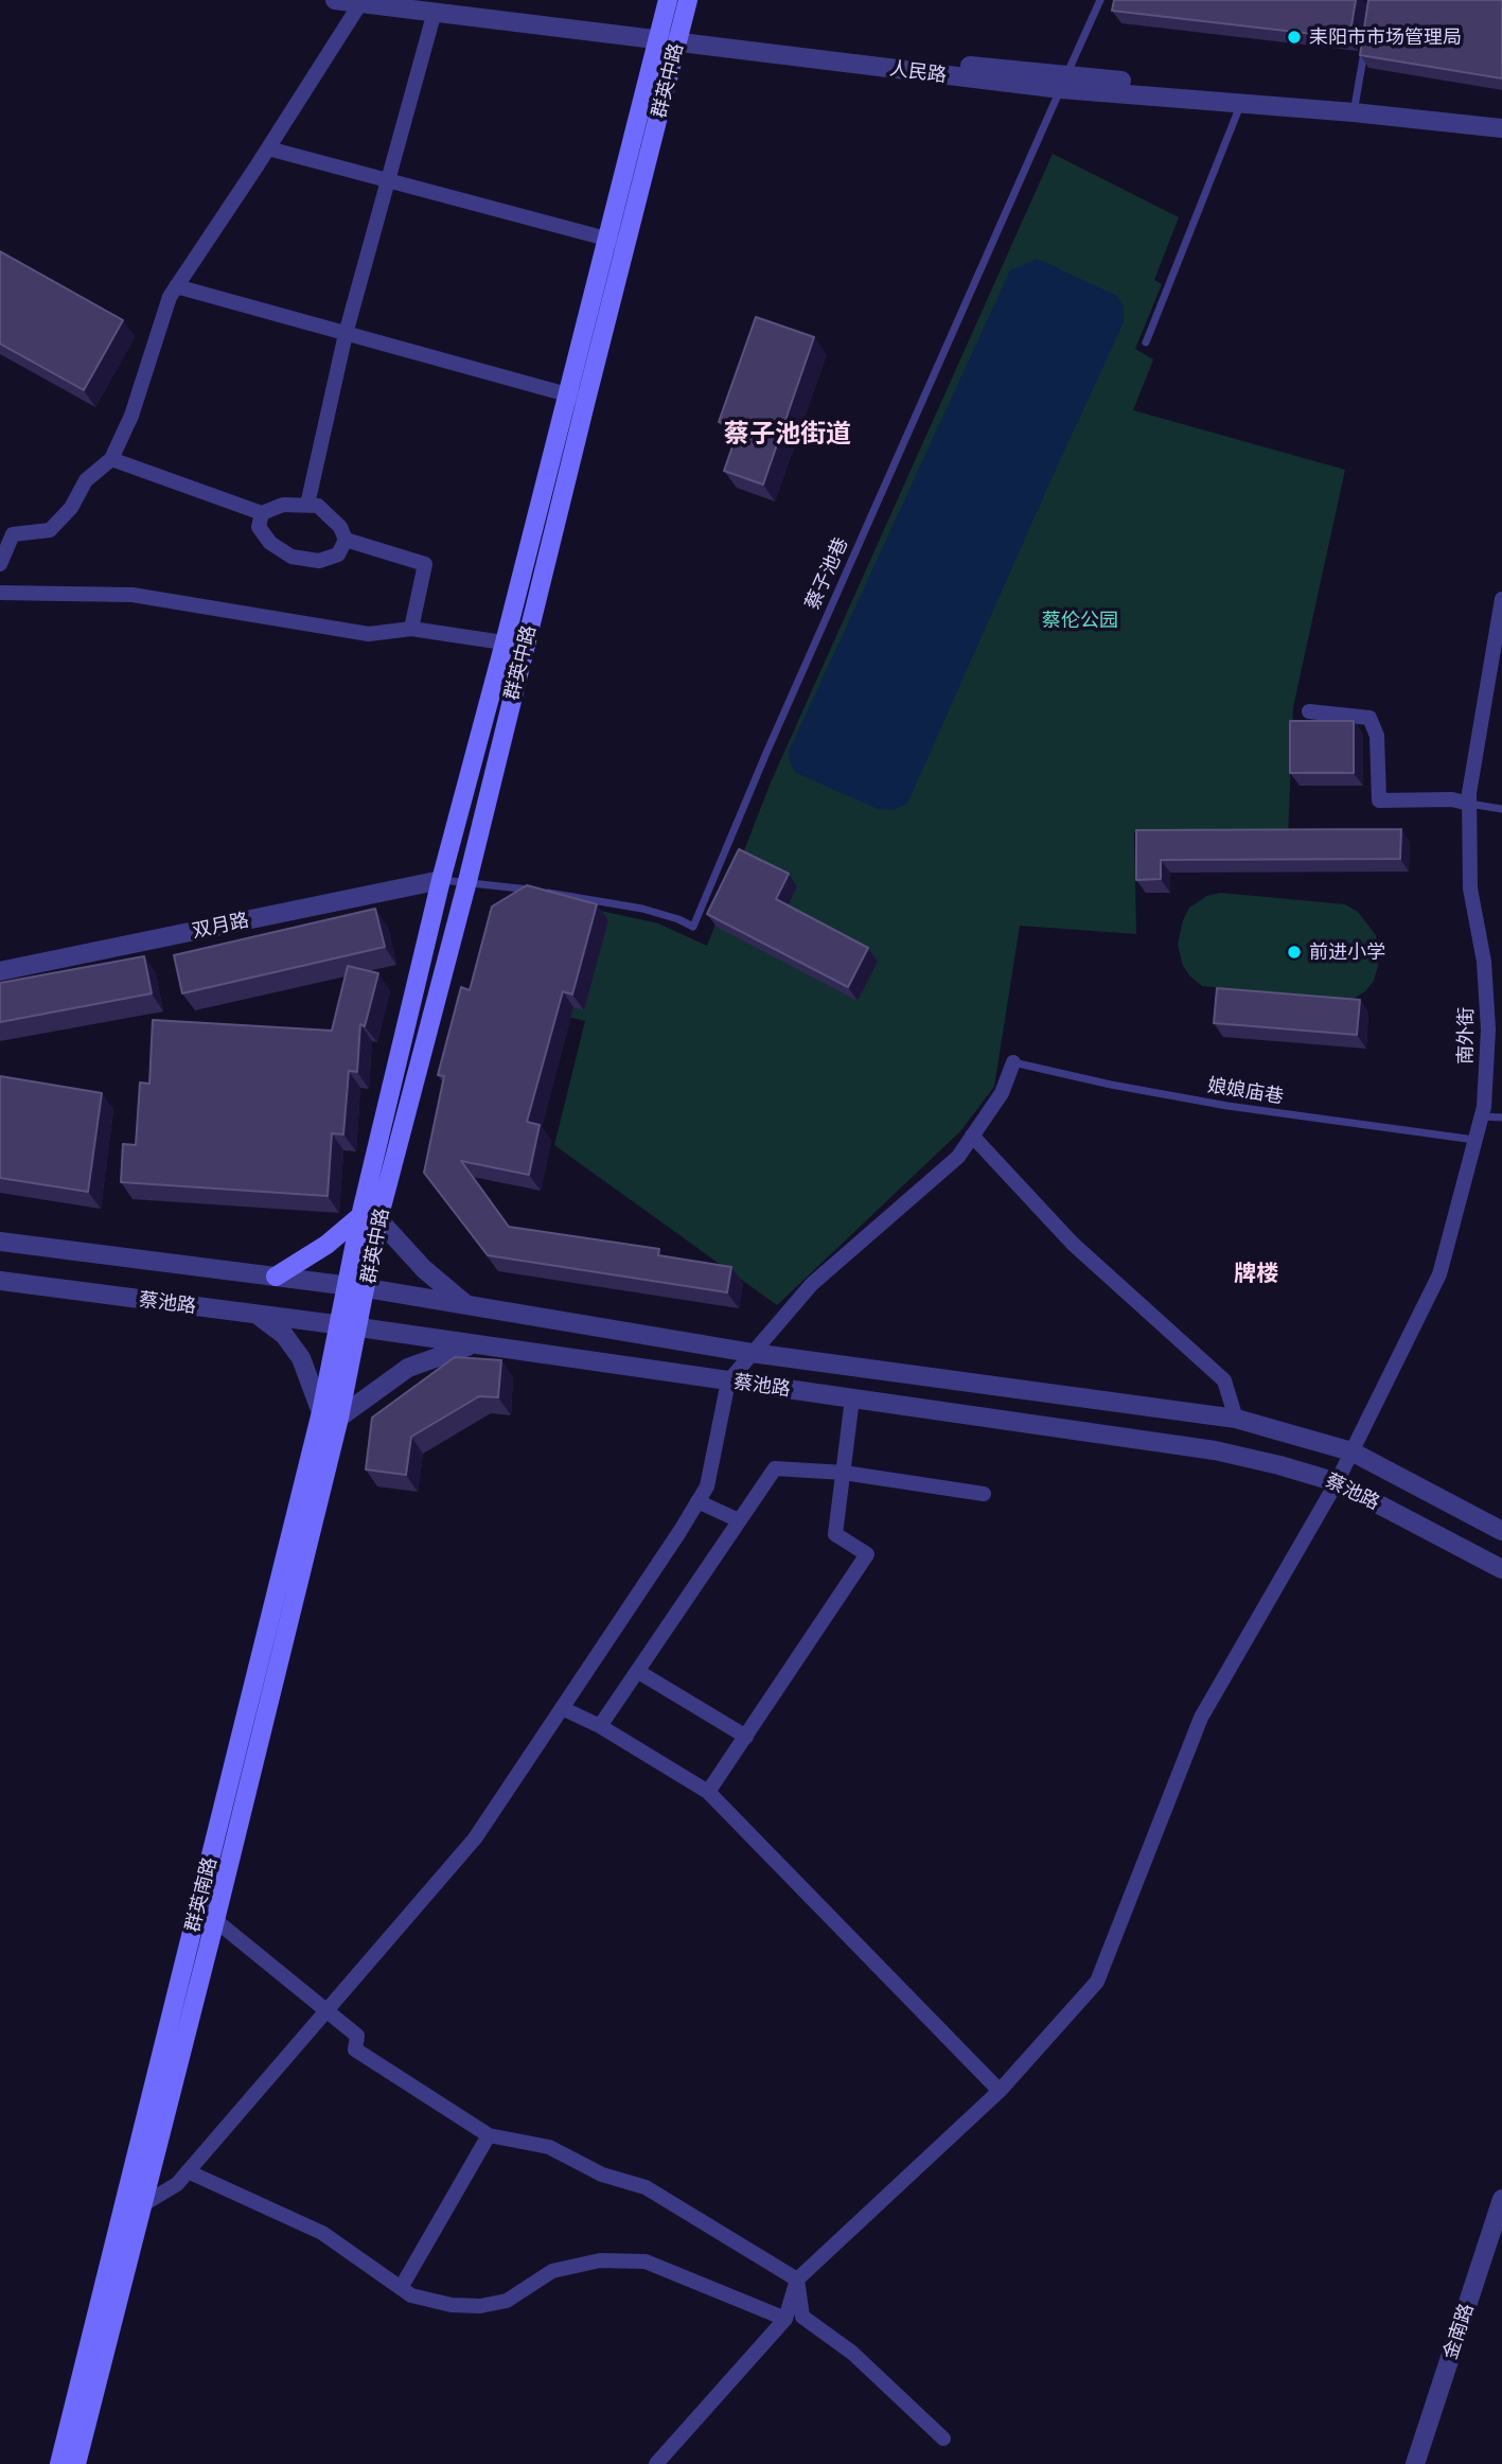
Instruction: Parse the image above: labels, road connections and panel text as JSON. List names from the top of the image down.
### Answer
{
  "streets": {
    "main road": ["群英中路", "群英南路"],
    "street": [
      "人民路",
      "双月路",
      "南外街",
      "蔡池路",
      "金南路"
    ],
    "lane": ["蔡子池巷", "娘娘庙巷"]
  },
  "crossings": [
    ["人民路", "群英中路"],
    ["人民路", "蔡子池巷"],
    ["群英中路", "蔡子池巷"],
    ["群英中路", "双月路"],
    ["群英中路", "蔡池路"],
    ["群英中路", "群英南路"],
    ["蔡子池巷", "双月路"],
    ["南外街", "娘娘庙巷"],
    ["南外街", "蔡池路"],
    ["蔡池路", "群英南路"]
  ],
  "districts": ["蔡子池街道", "牌楼"],
  "parks": ["蔡伦公园"],
  "places": ["耒阳市市场管理局", "前进小学"]
}
